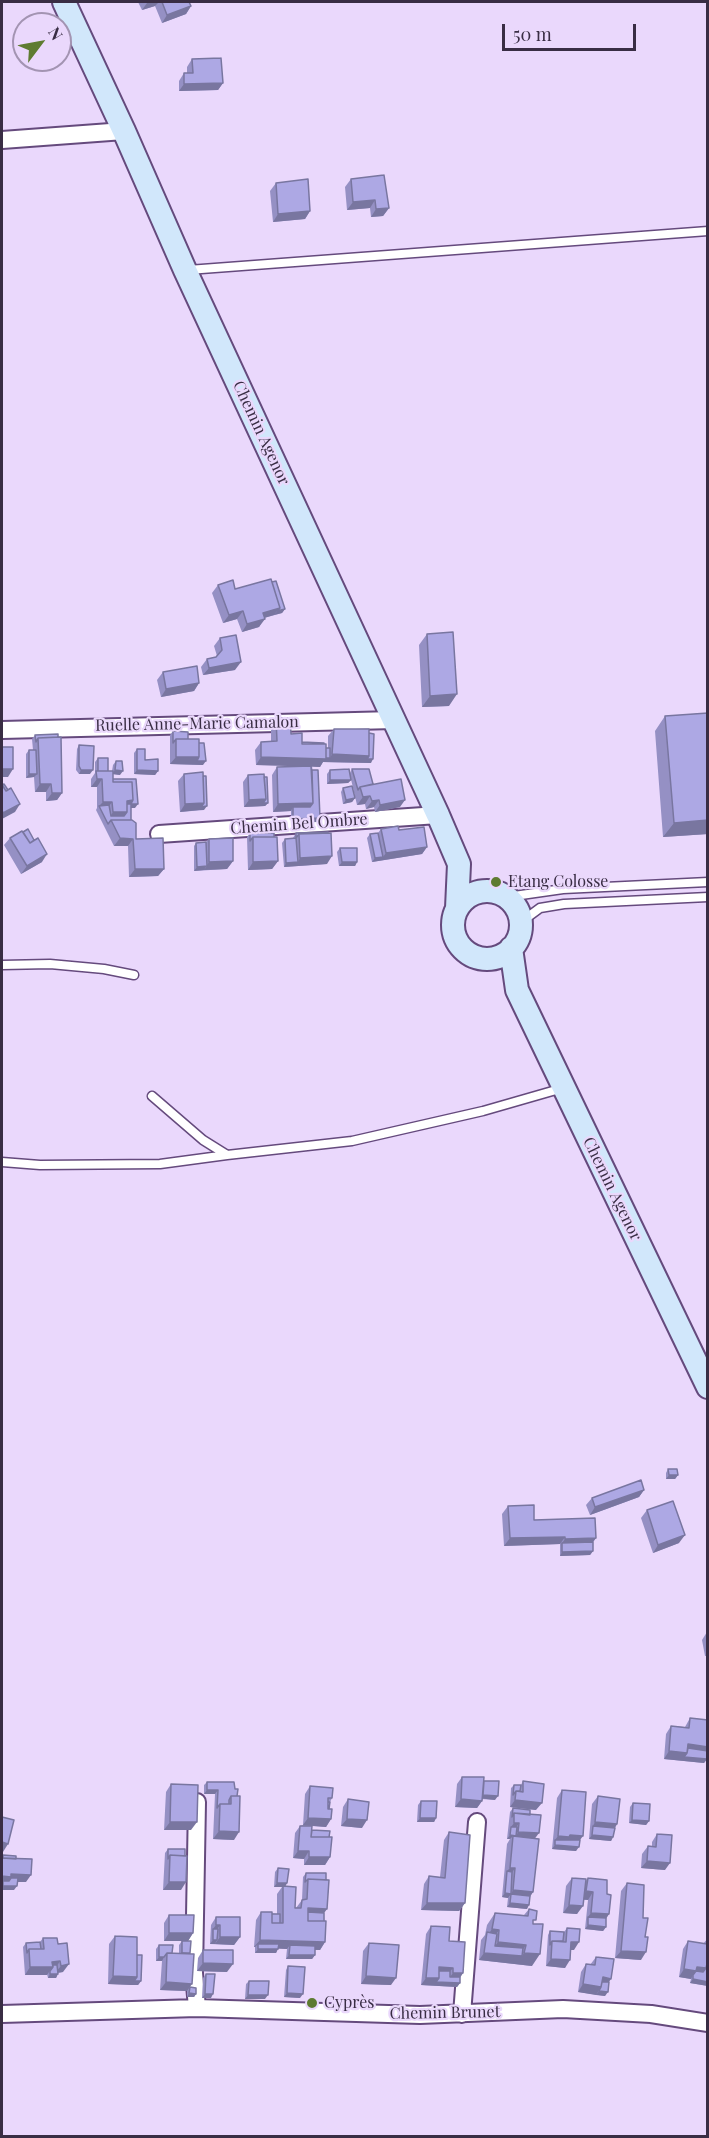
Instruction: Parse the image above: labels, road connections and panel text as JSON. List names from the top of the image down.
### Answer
{
  "streets": {
    "main road": ["Chemin Agenor"],
    "street": ["Ruelle Anne-Marie Camalon", "Chemin Bel Ombre", "Chemin Brunet"]
  },
  "crossings": [
    ["Chemin Agenor", "Ruelle Anne-Marie Camalon"],
    ["Chemin Agenor", "Chemin Bel Ombre"]
  ],
  "places": ["Etang Colosse", "Cyprès"],
  "scale_bar": "50 m",
  "north": "top right"
}
